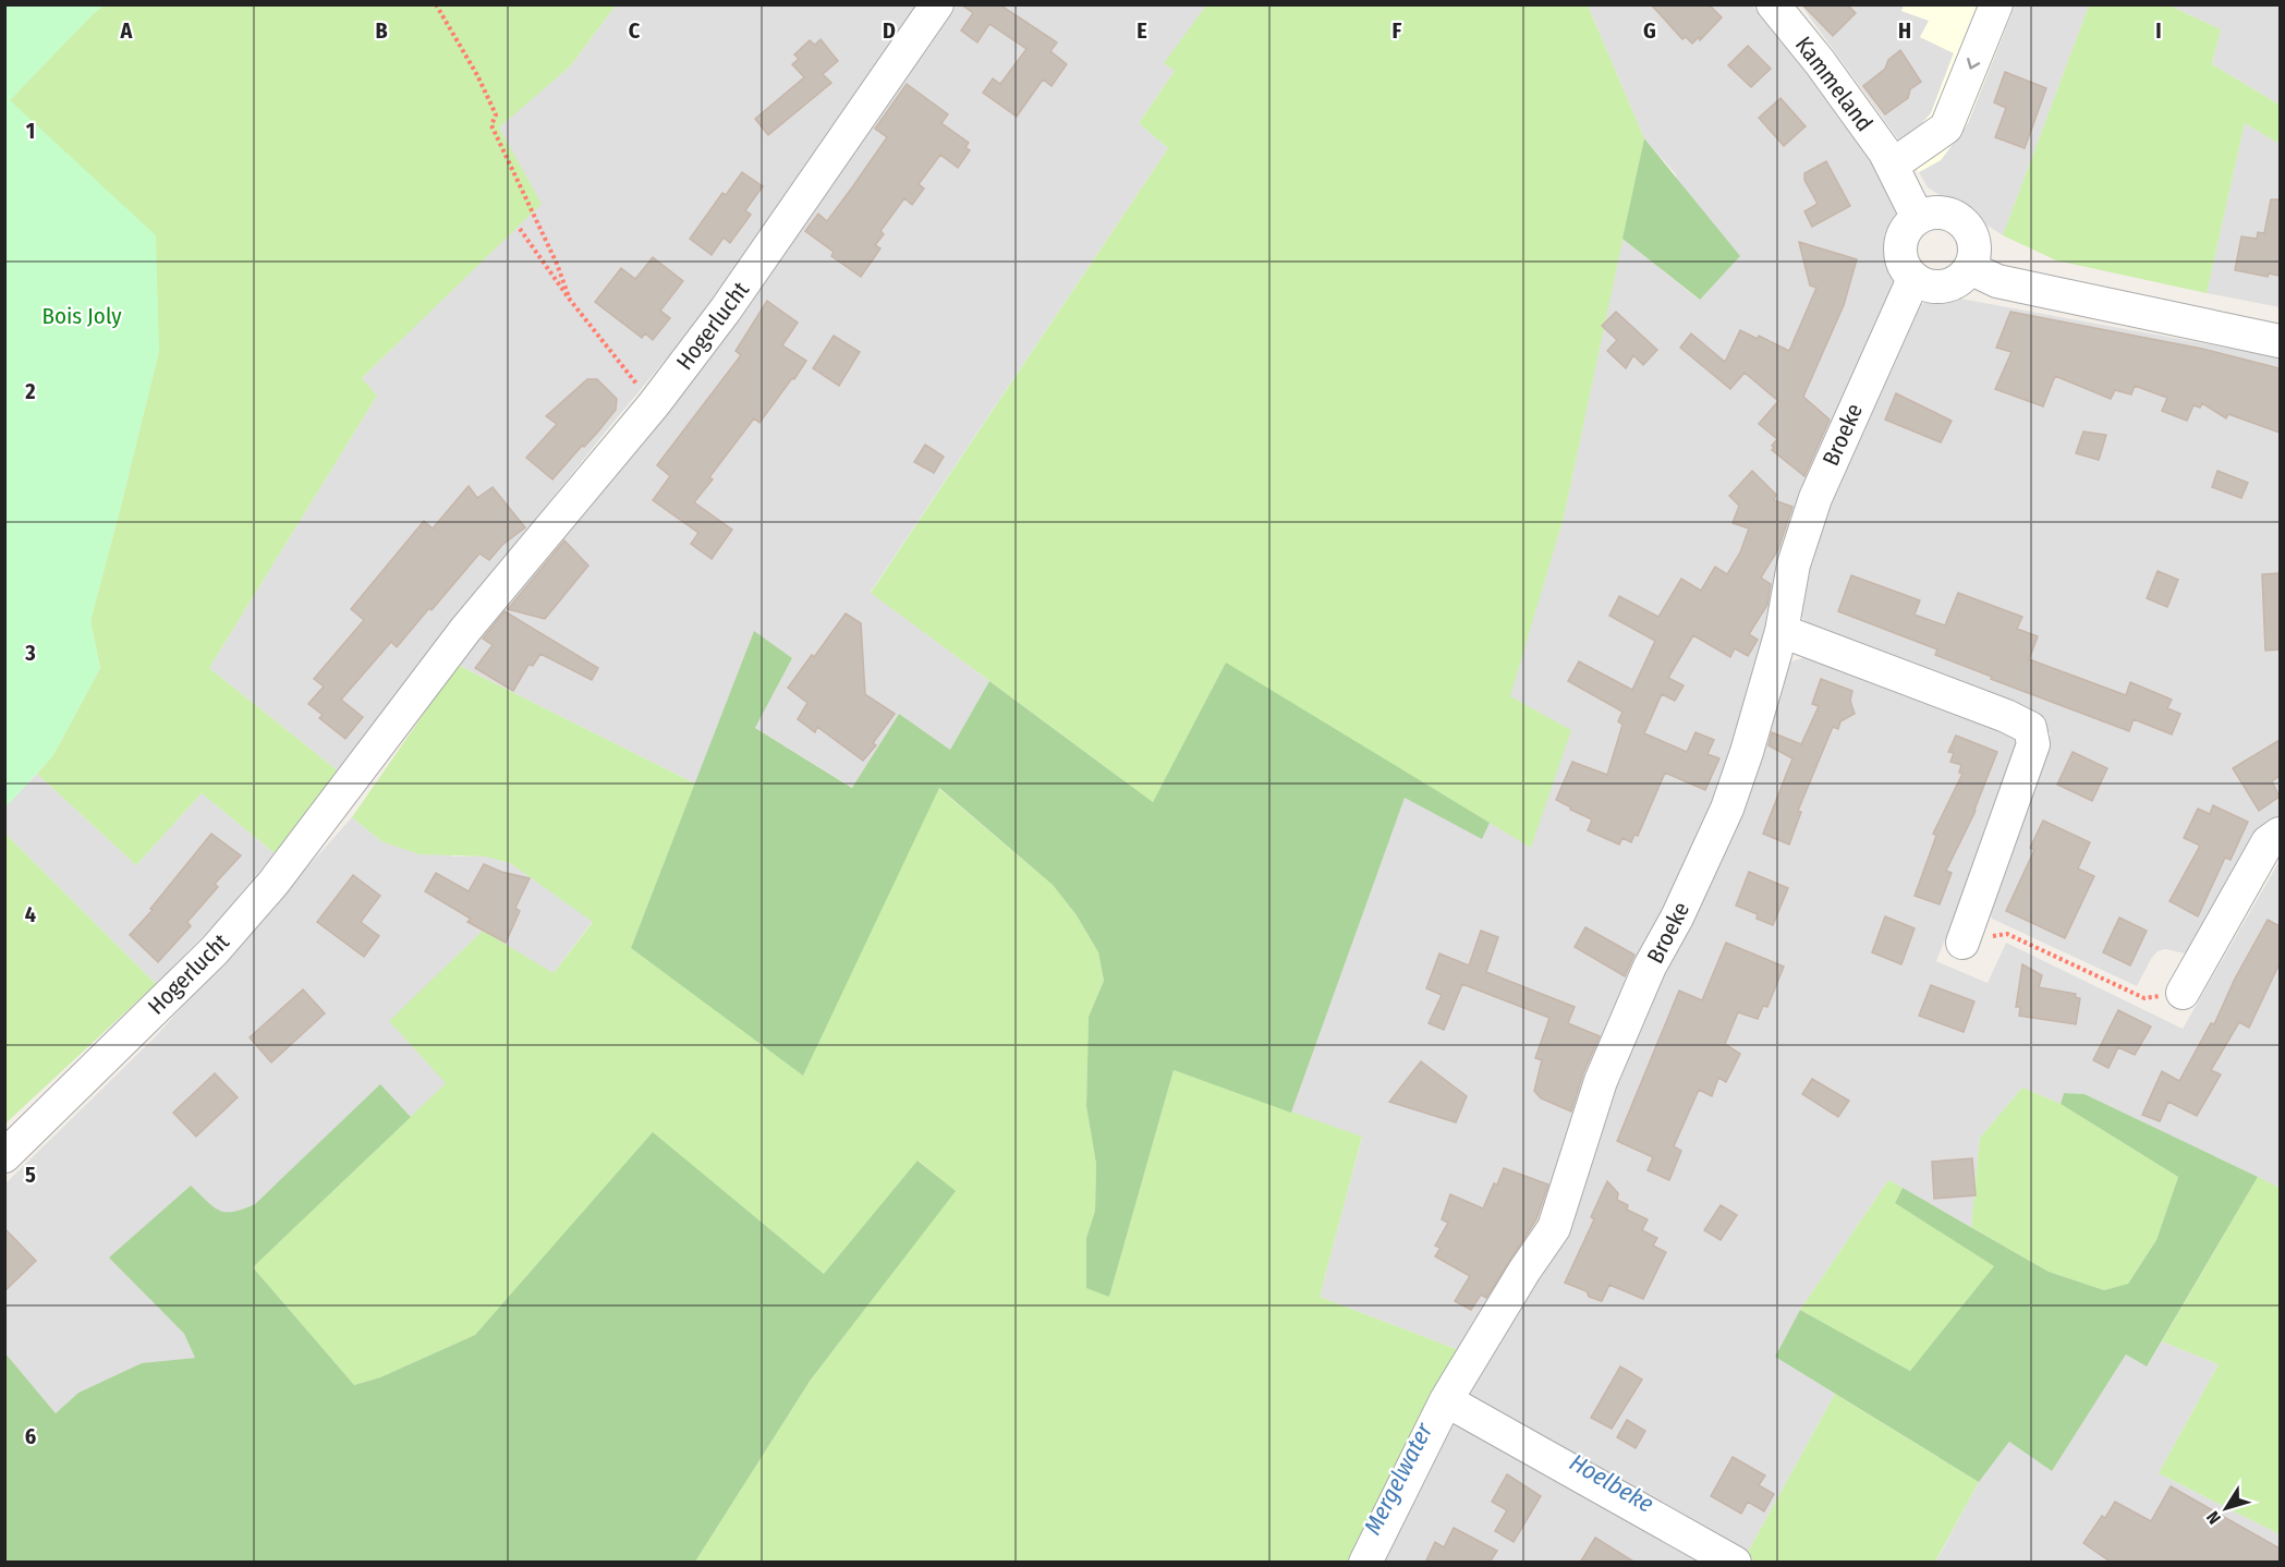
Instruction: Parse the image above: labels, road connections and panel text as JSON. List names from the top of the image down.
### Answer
{
  "streets": {
    "street": ["Kammeland", "Hogerlucht", "Broeke"]
  },
  "crossings": [
    ["Kammeland", "Broeke"]
  ],
  "water": ["Mergelwater", "Hoelbeke"],
  "parks": ["Bois Joly"],
  "north": "bottom left",
  "grid": {
    "columns": [
      "A",
      "B",
      "C",
      "D",
      "E",
      "F",
      "G",
      "H",
      "I"
    ],
    "rows": [
      "1",
      "2",
      "3",
      "4",
      "5",
      "6"
    ]
  }
}
